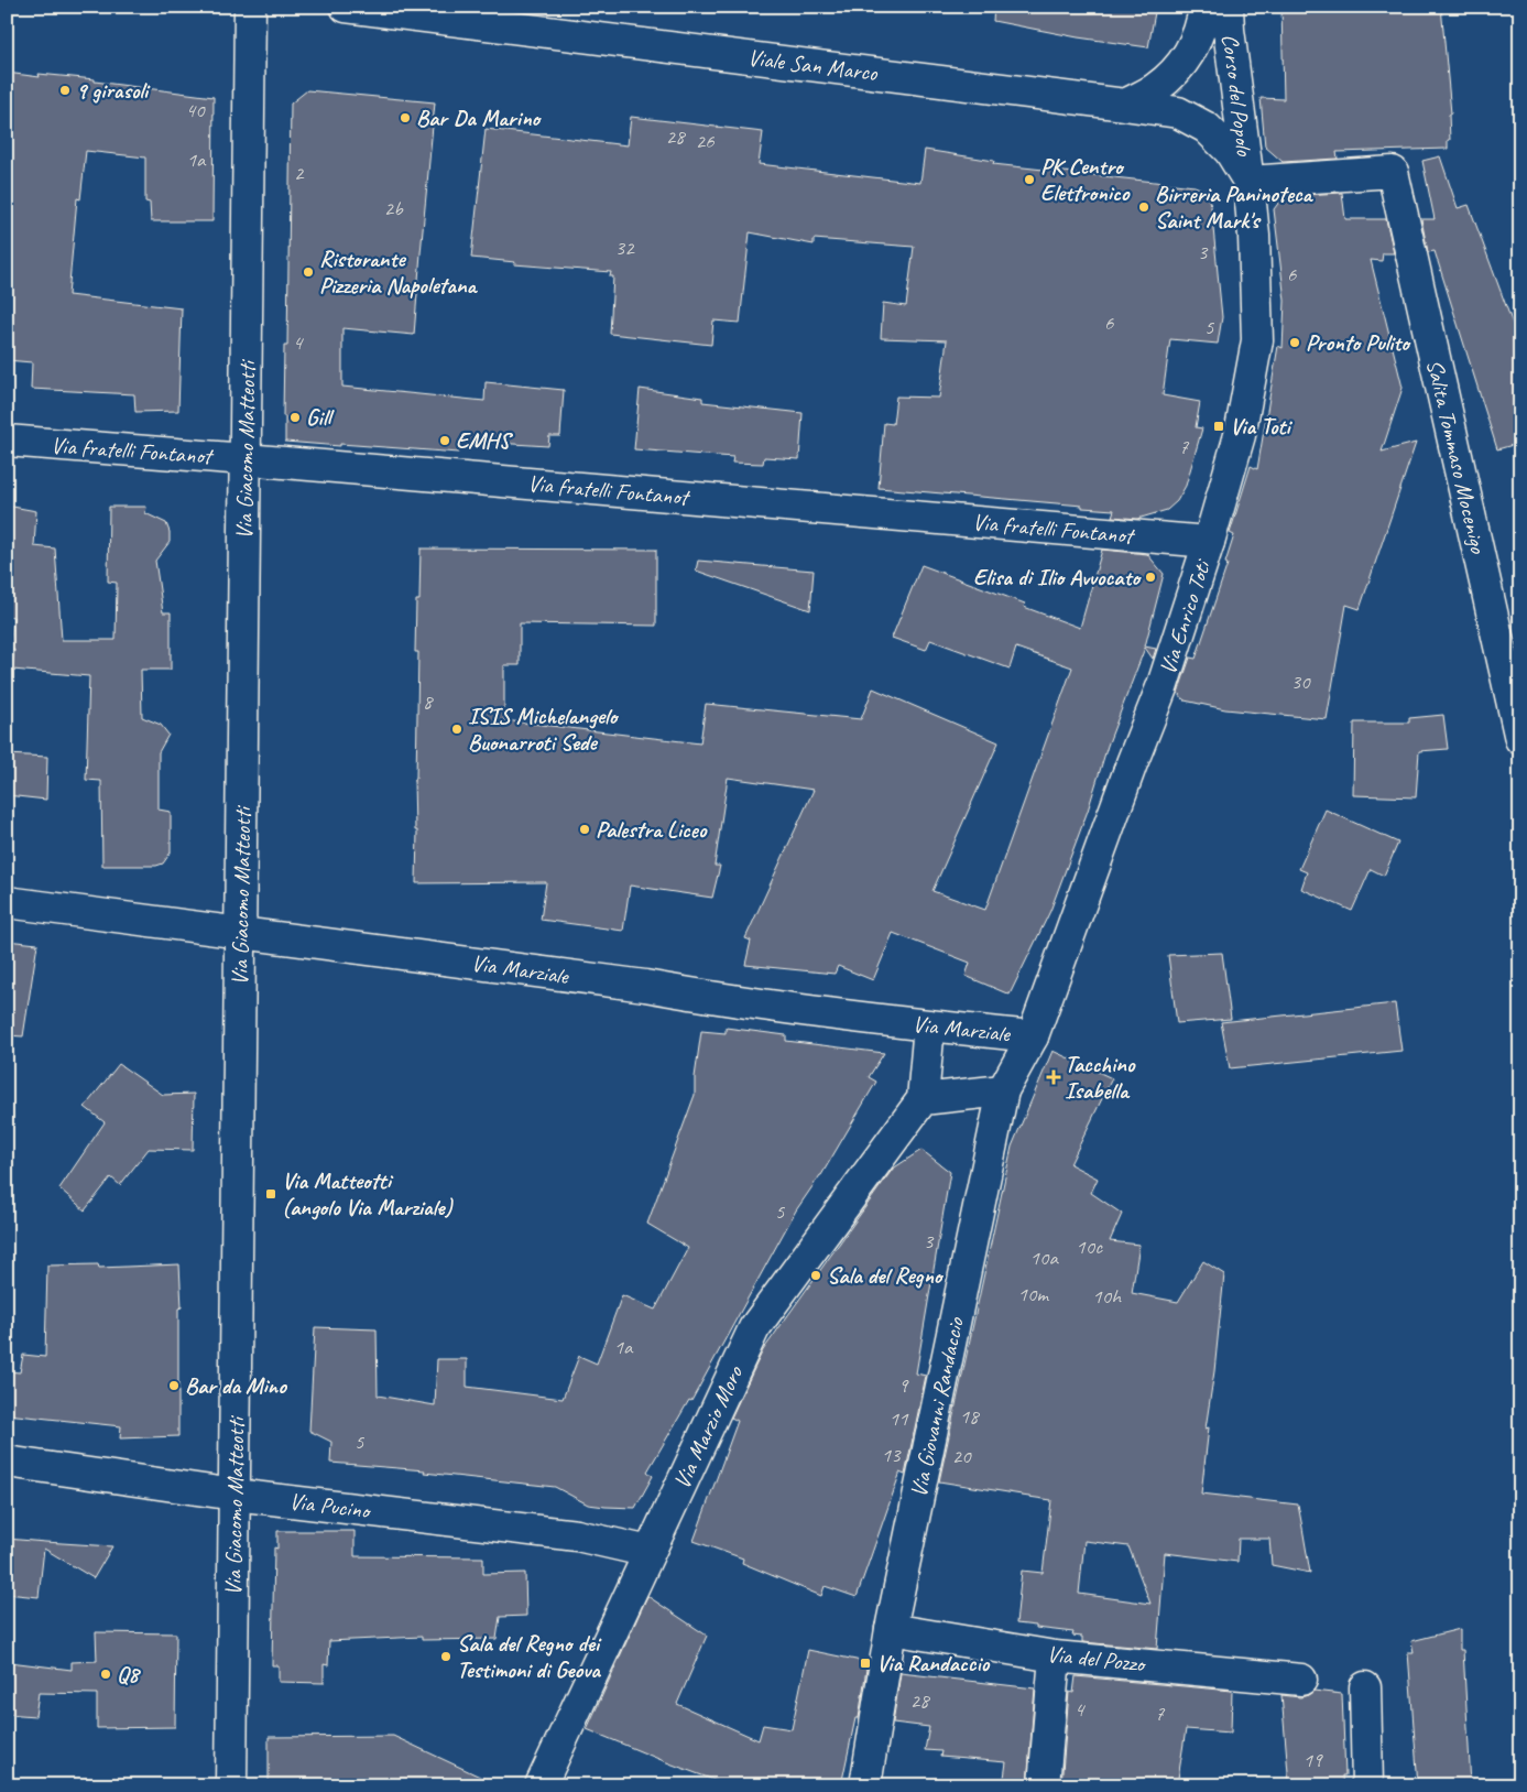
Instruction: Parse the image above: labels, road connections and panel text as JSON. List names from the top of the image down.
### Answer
{
  "streets": {
    "street": [
      "Viale San Marco",
      "Corso del Popolo",
      "Via fratelli Fontanot",
      "Via Giacomo Matteotti",
      "Salita Tommaso Mocenigo",
      "Via Enrico Toti",
      "Via Marziale",
      "Via Giovanni Randaccio",
      "Via Marzio Moro",
      "Via Pucino",
      "Via del Pozzo"
    ]
  },
  "crossings": [
    ["Viale San Marco", "Corso del Popolo"],
    ["Viale San Marco", "Salita Tommaso Mocenigo"],
    ["Viale San Marco", "Via Enrico Toti"],
    ["Corso del Popolo", "Salita Tommaso Mocenigo"],
    ["Corso del Popolo", "Via Enrico Toti"],
    ["Via fratelli Fontanot", "Via Giacomo Matteotti"],
    ["Via fratelli Fontanot", "Via Enrico Toti"],
    ["Via Giacomo Matteotti", "Via Marziale"],
    ["Via Giacomo Matteotti", "Via Pucino"],
    ["Salita Tommaso Mocenigo", "Via Enrico Toti"],
    ["Via Enrico Toti", "Via Marziale"],
    ["Via Enrico Toti", "Via Giovanni Randaccio"],
    ["Via Marziale", "Via Giovanni Randaccio"],
    ["Via Giovanni Randaccio", "Via del Pozzo"],
    ["Via Marzio Moro", "Via Pucino"]
  ],
  "places": {
    "other": [
      "9 girasoli",
      "Bar Da Marino",
      "PK Centro Elettronico",
      "Birreria Paninoteca Saint Mark's",
      "Ristorante Pizzeria Napoletana",
      "Pronto Pulito",
      "Gill",
      "EMHS",
      "Elisa di Ilio Avvocato",
      "ISIS Michelangelo Buonarroti Sede",
      "Palestra Liceo",
      "Sala del Regno",
      "Bar da Mino",
      "Sala del Regno dei Testimoni di Geova",
      "Q8"
    ],
    "transit": ["Via Toti", "Via Matteotti (angolo Via Marziale)", "Via Randaccio"],
    "health": ["Tacchino Isabella"]
  },
  "house_numbers": [
    "40",
    "28",
    "26",
    "1a",
    "2",
    "2b",
    "32",
    "3",
    "6",
    "6",
    "5",
    "4",
    "7",
    "30",
    "8",
    "5",
    "3",
    "10c",
    "10a",
    "10m",
    "10h",
    "1a",
    "9",
    "18",
    "11",
    "5",
    "13",
    "20",
    "28",
    "4",
    "7",
    "19"
  ]
}
